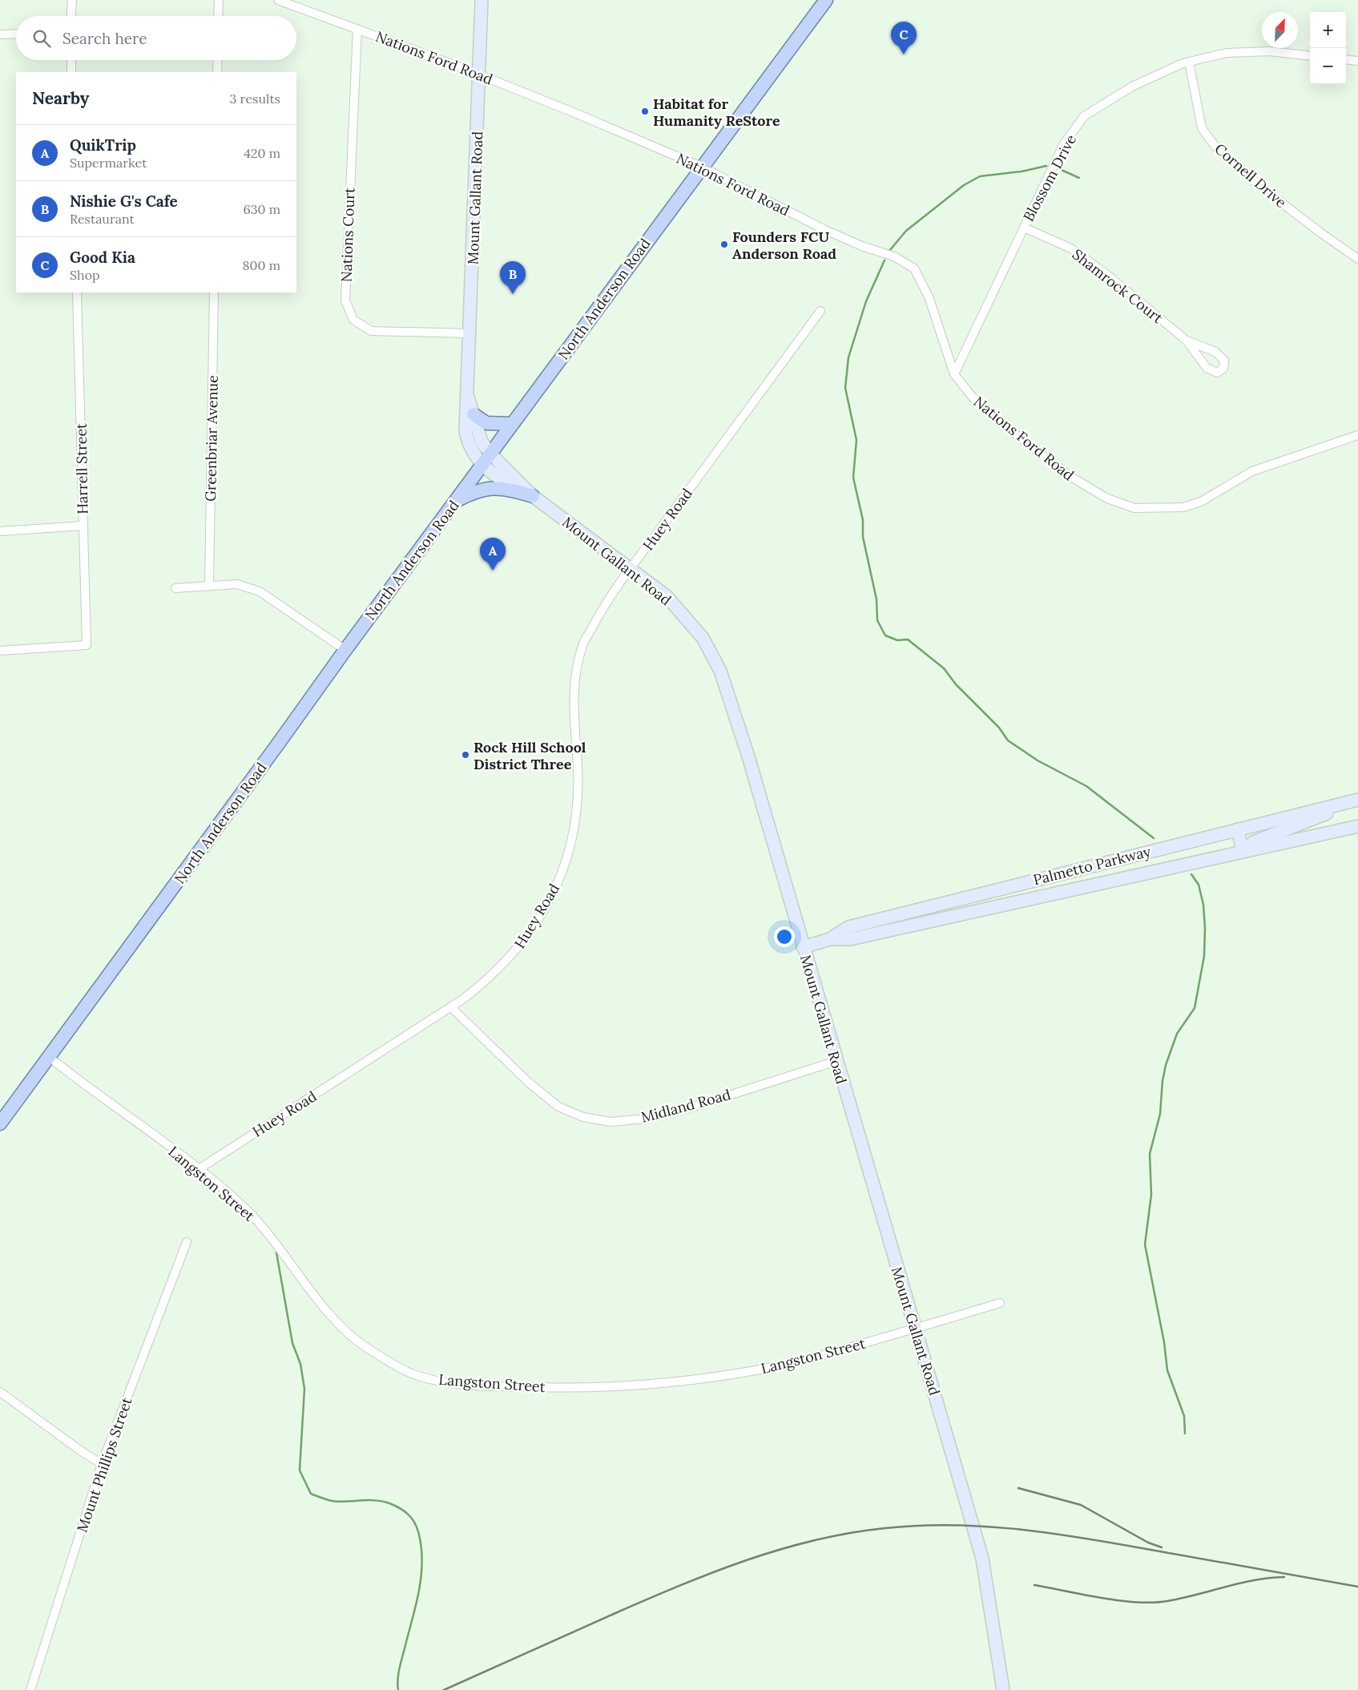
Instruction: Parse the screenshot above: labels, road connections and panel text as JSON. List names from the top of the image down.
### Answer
{
  "streets": {
    "main road": ["North Anderson Road"],
    "street": [
      "Nations Ford Road",
      "Cornell Drive",
      "Blossom Drive",
      "Mount Gallant Road",
      "Nations Court",
      "Shamrock Court",
      "Greenbriar Avenue",
      "Harrell Street",
      "Huey Road",
      "Palmetto Parkway",
      "Midland Road",
      "Langston Street",
      "Mount Phillips Street"
    ]
  },
  "crossings": [
    ["Nations Ford Road", "Blossom Drive"],
    ["Nations Ford Road", "Mount Gallant Road"],
    ["Nations Ford Road", "Nations Court"],
    ["Nations Ford Road", "North Anderson Road"],
    ["Cornell Drive", "Blossom Drive"],
    ["Blossom Drive", "Shamrock Court"],
    ["Mount Gallant Road", "Nations Court"],
    ["Mount Gallant Road", "North Anderson Road"],
    ["Mount Gallant Road", "Huey Road"],
    ["Mount Gallant Road", "Palmetto Parkway"],
    ["Mount Gallant Road", "Midland Road"],
    ["Mount Gallant Road", "Langston Street"],
    ["North Anderson Road", "Langston Street"],
    ["Huey Road", "Midland Road"],
    ["Huey Road", "Langston Street"]
  ],
  "places": ["Habitat for Humanity ReStore", "Founders FCU Anderson Road", "Rock Hill School District Three"],
  "north": "top right",
  "page": {
    "map_buttons": ["+", "−"],
    "search": "Search here",
    "pins": ["C", "B", "A"],
    "heading": ["Nearby", "3 results"],
    "list": [
      {
        "mark": "A",
        "name": "QuikTrip",
        "note": "Supermarket",
        "value": "420 m"
      },
      {
        "mark": "B",
        "name": "Nishie G's Cafe",
        "note": "Restaurant",
        "value": "630 m"
      },
      {
        "mark": "C",
        "name": "Good Kia",
        "note": "Shop",
        "value": "800 m"
      }
    ]
  }
}
